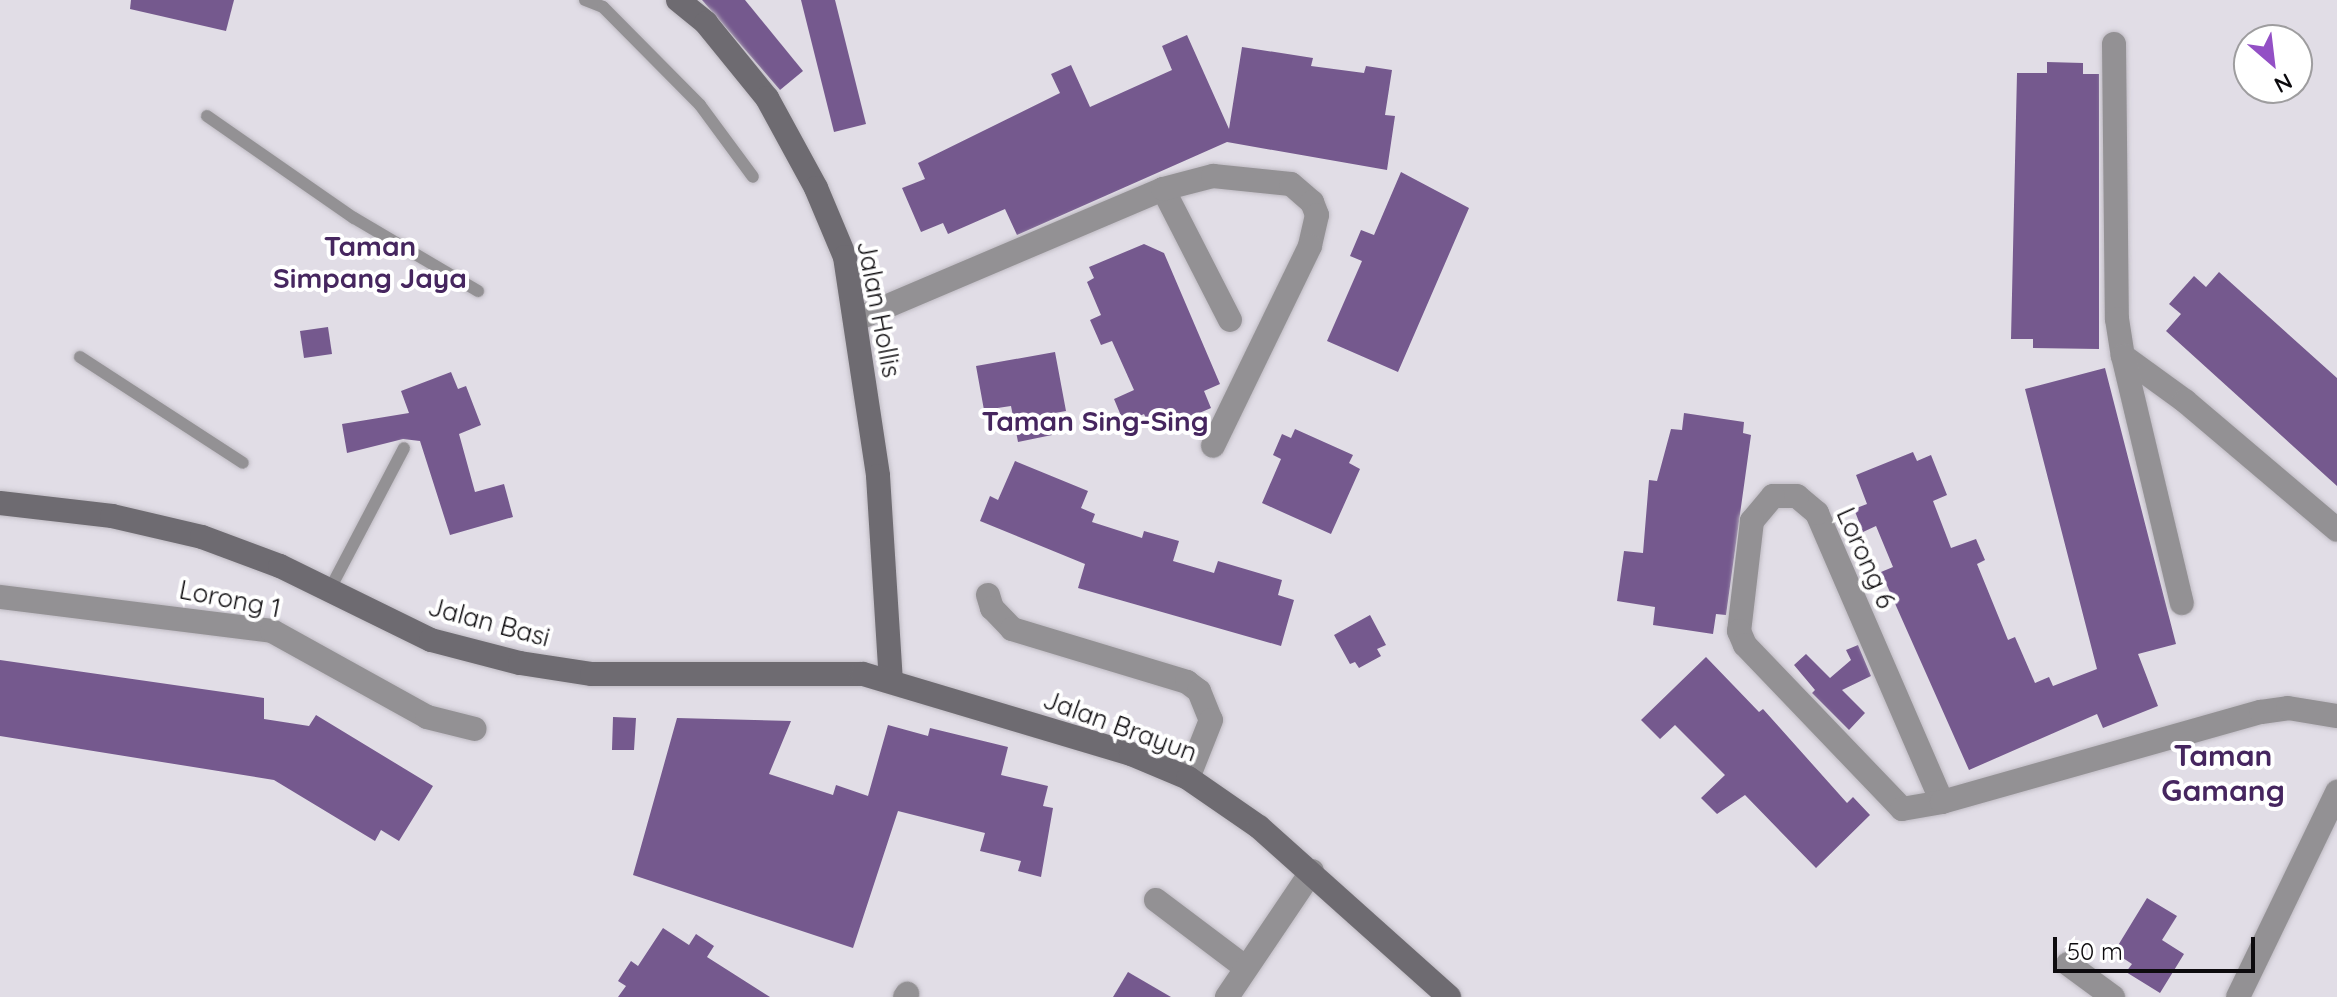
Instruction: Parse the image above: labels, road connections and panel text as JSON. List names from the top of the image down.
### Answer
{
  "streets": {
    "main road": ["Jalan Hollis", "Jalan Basi", "Jalan Brayun"],
    "street": ["Lorong 6", "Lorong 1"]
  },
  "crossings": [
    ["Jalan Hollis", "Jalan Basi"],
    ["Jalan Hollis", "Jalan Brayun"],
    ["Jalan Basi", "Jalan Brayun"]
  ],
  "districts": ["Taman Simpang Jaya", "Taman Sing-Sing", "Taman Gamang"],
  "scale_bar": "50 m",
  "north": "bottom right"
}
